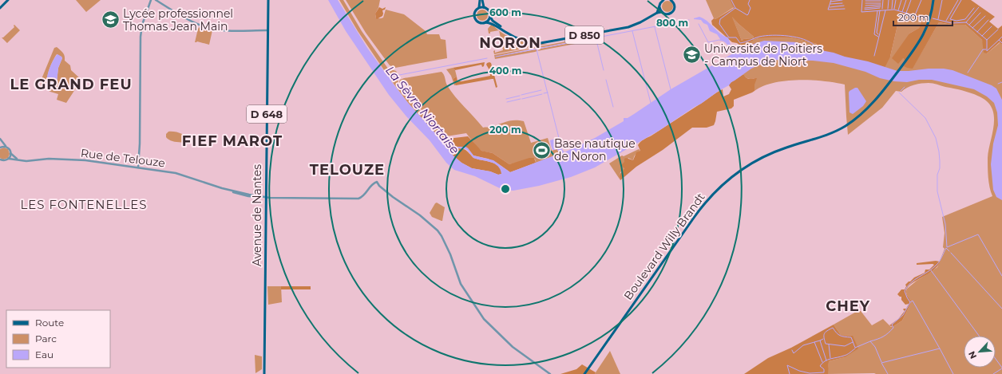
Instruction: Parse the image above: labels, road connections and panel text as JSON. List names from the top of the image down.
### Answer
{
  "streets": {
    "main road": [
      "D 850",
      "D 648",
      "Avenue de Nantes",
      "Boulevard Willy Brandt"
    ],
    "street": ["Rue de Telouze"]
  },
  "crossings": [
    ["Rue de Telouze", "Avenue de Nantes"]
  ],
  "districts": [
    "NORON",
    "LE GRAND FEU",
    "FIEF MAROT",
    "TELOUZE",
    "LES FONTENELLES",
    "CHEY"
  ],
  "water": ["La Sèvre Niortaise"],
  "places": {
    "school or university": ["Lycée professionnel Thomas Jean Main", "Université de Poitiers - Campus de Niort"],
    "sports": ["Base nautique de Noron"]
  },
  "legend": ["Route", "Parc", "Eau"],
  "scale_bar": "200 m",
  "north": "bottom left",
  "rings": [
    "600 m",
    "800 m",
    "400 m",
    "200 m"
  ]
}
